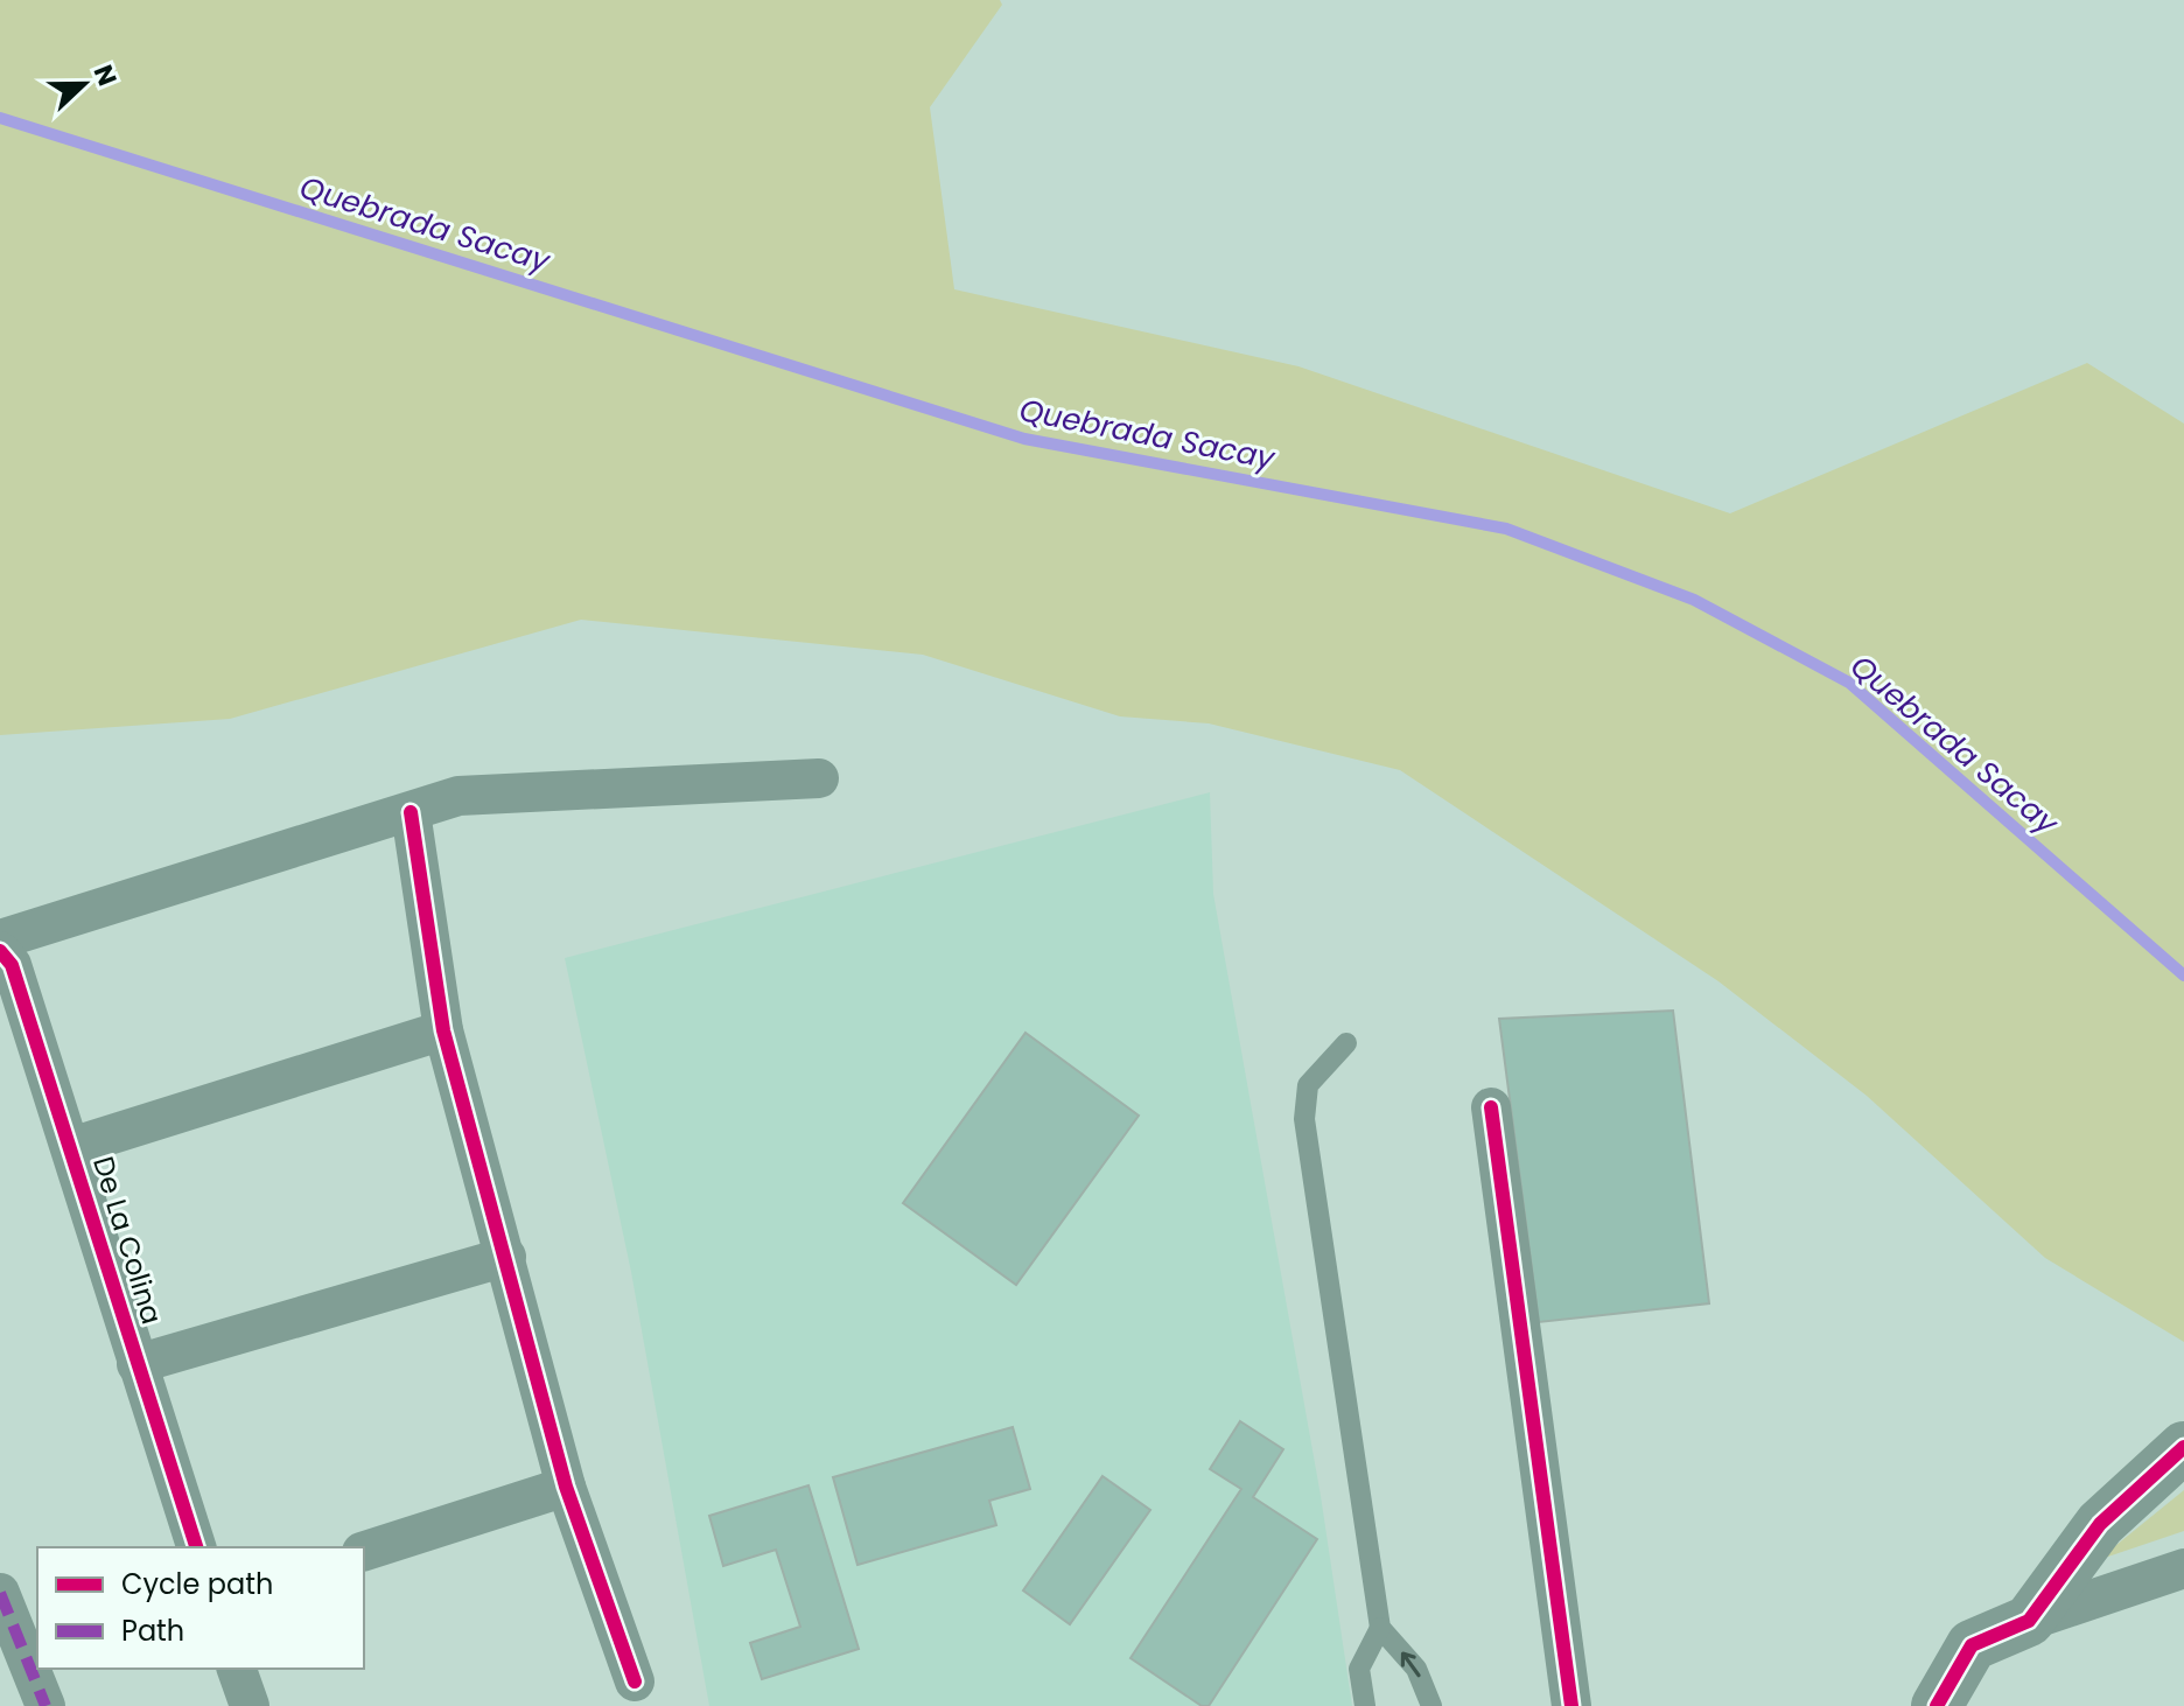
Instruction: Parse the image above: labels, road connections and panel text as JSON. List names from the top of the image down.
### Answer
{
  "streets": {
    "street": ["De La Colina"]
  },
  "water": ["Quebrada Sacay"],
  "legend": ["Cycle path", "Path"],
  "north": "right"
}
